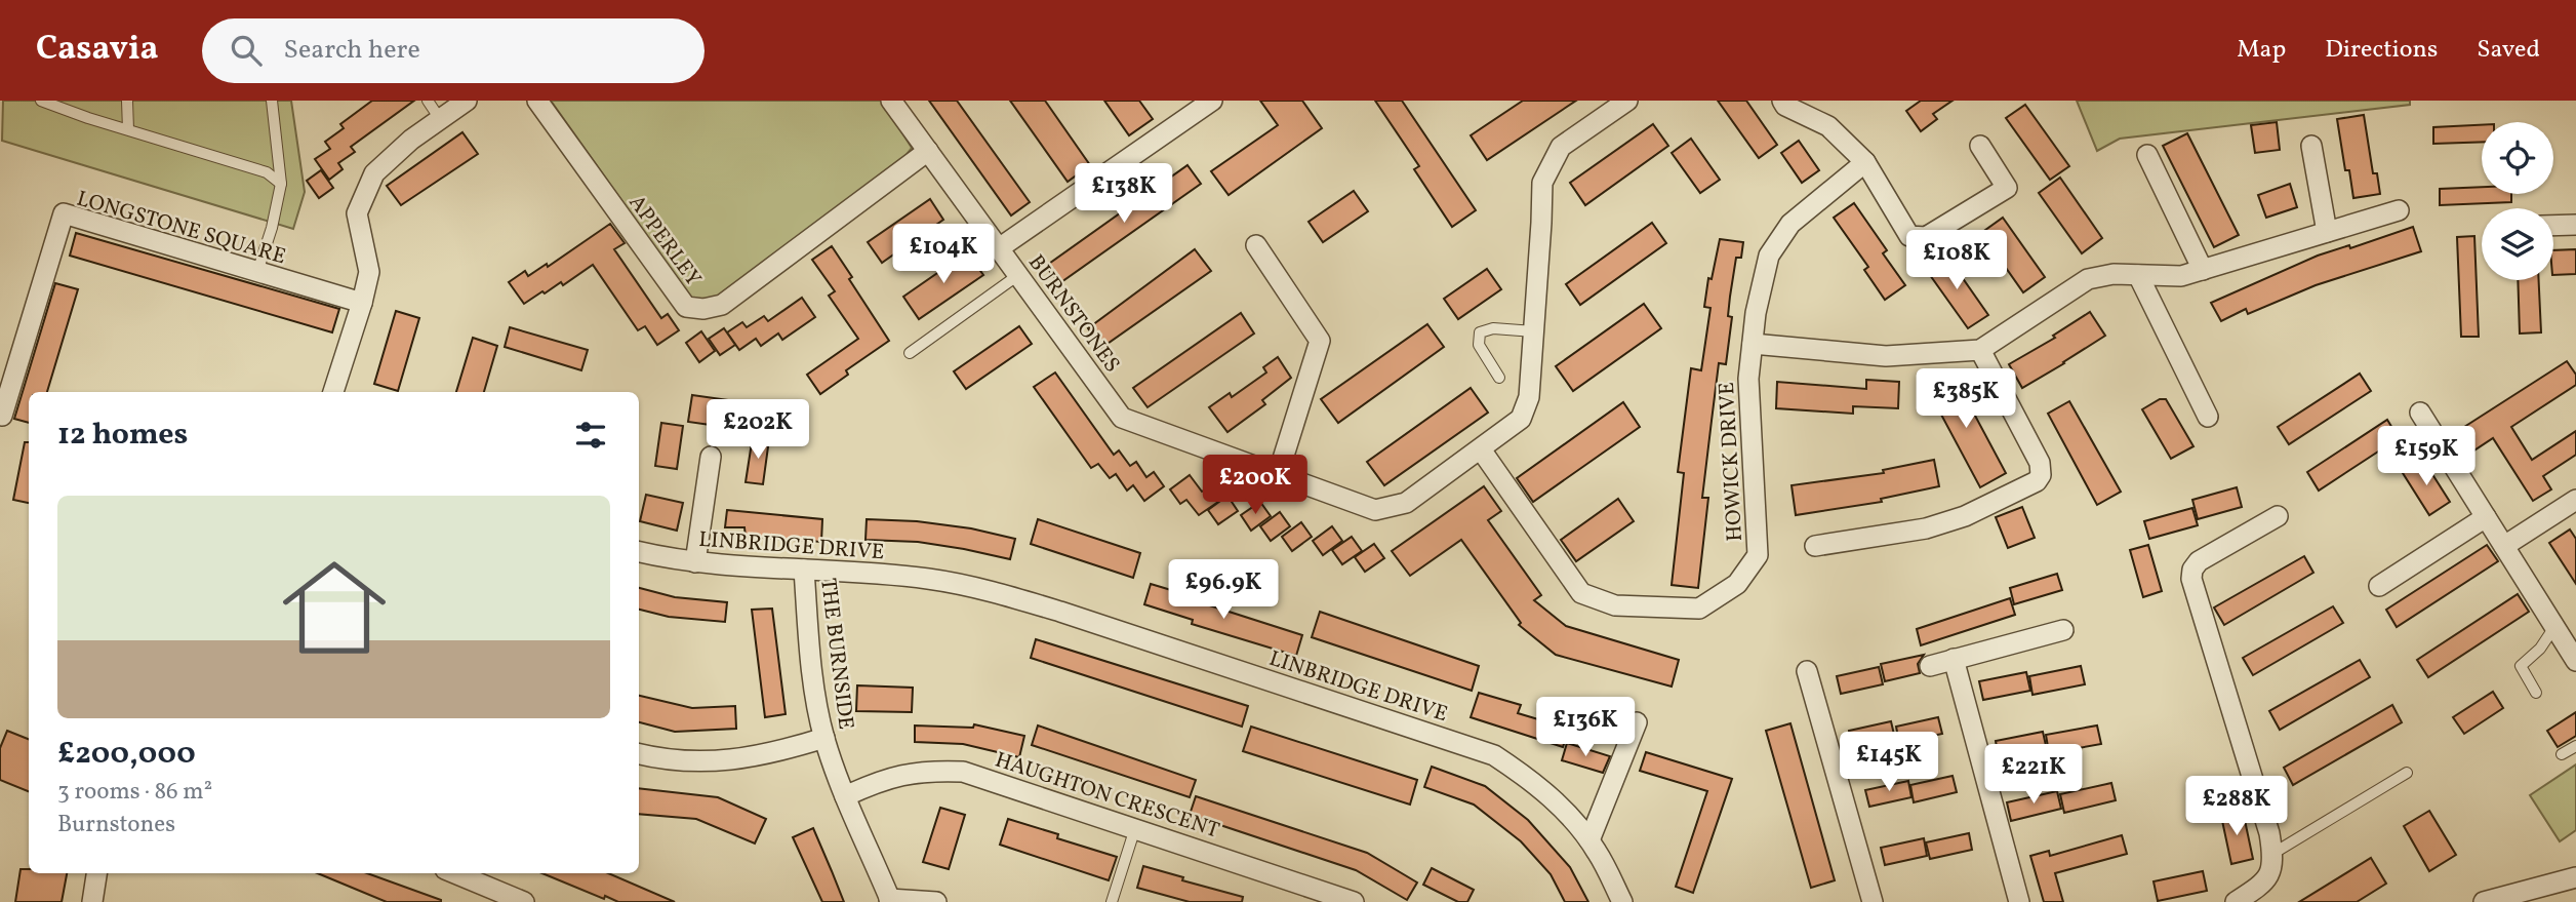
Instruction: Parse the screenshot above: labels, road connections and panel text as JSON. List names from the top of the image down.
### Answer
{
  "streets": {
    "street": [
      "LONGSTONE SQUARE",
      "APPERLEY",
      "BURNSTONES",
      "HOWICK DRIVE",
      "LINBRIDGE DRIVE",
      "THE BURNSIDE",
      "HAUGHTON CRESCENT"
    ]
  },
  "crossings": [
    ["APPERLEY", "BURNSTONES"],
    ["BURNSTONES", "HOWICK DRIVE"],
    ["LINBRIDGE DRIVE", "THE BURNSIDE"],
    ["THE BURNSIDE", "HAUGHTON CRESCENT"]
  ],
  "page": {
    "header": "Casavia",
    "search": "Search here",
    "nav": ["Map", "Directions", "Saved"],
    "price": [
      "£138K",
      "£104K",
      "£108K",
      "£385K",
      "£202K",
      "£159K",
      "£200K",
      "£96.9K",
      "£136K",
      "£145K",
      "£221K",
      "£288K"
    ],
    "heading": "12 homes",
    "list": [
      {
        "name": "£200,000",
        "note": "3 rooms · 86 m² · Burnstones"
      }
    ]
  }
}
